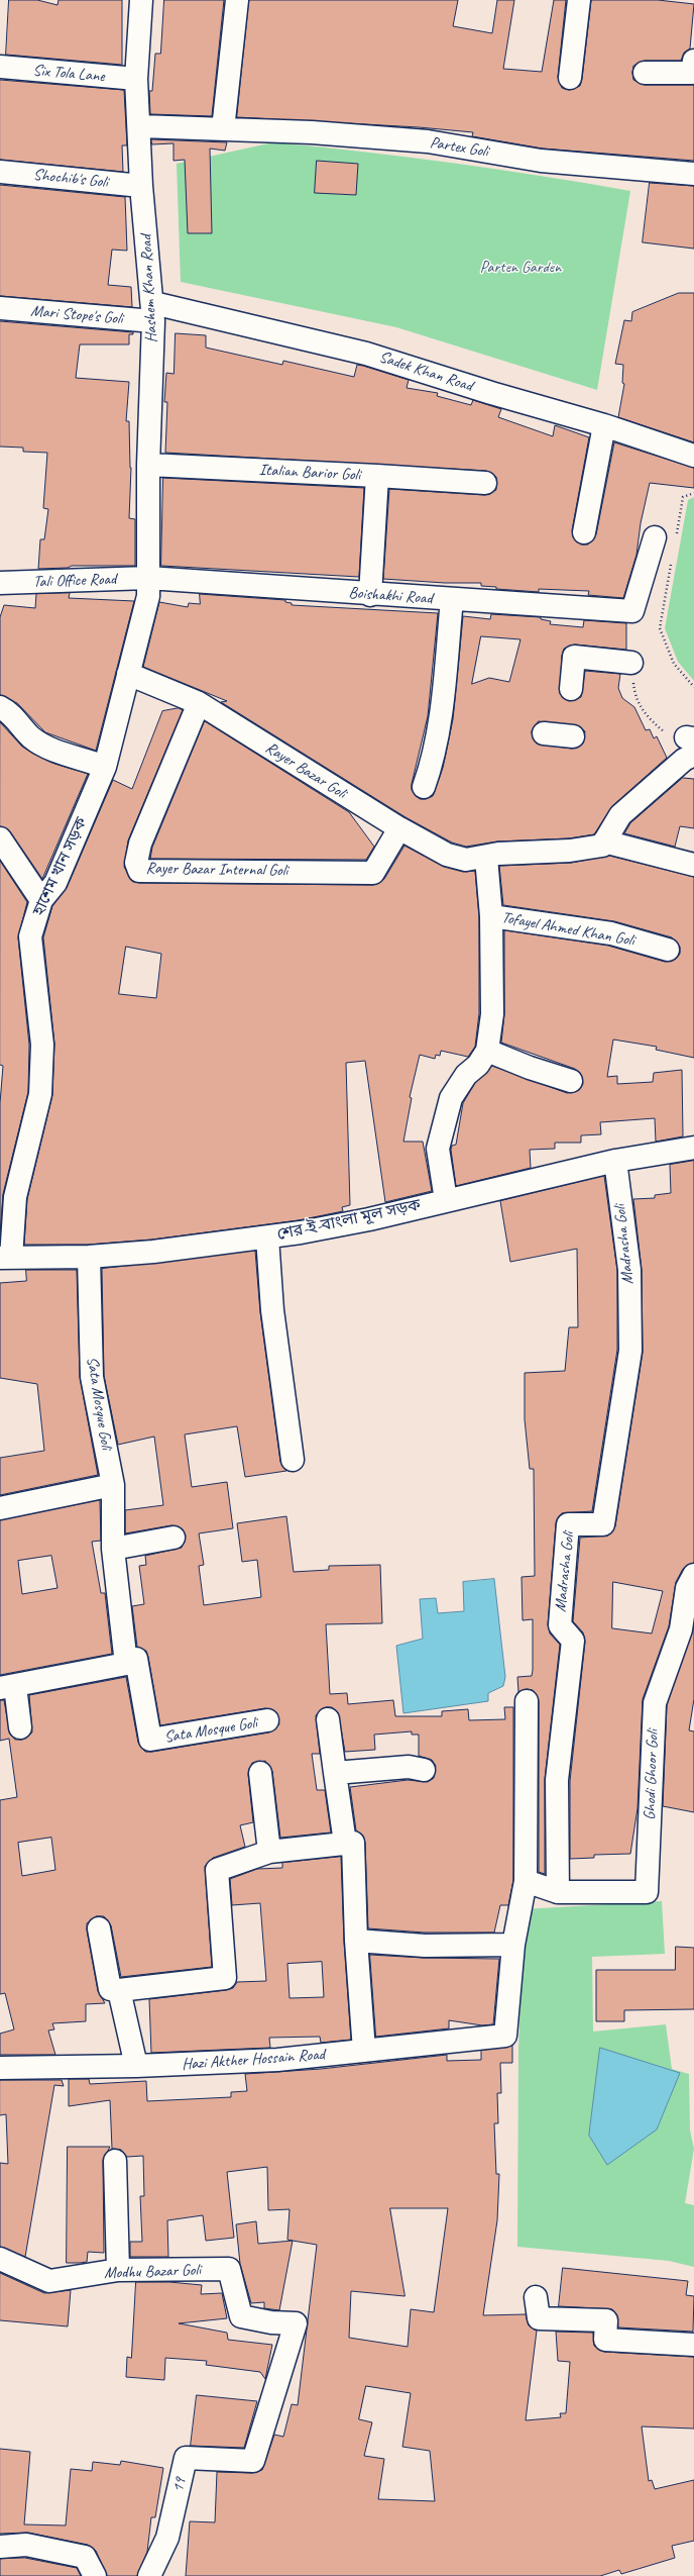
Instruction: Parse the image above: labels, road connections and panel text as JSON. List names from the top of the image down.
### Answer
{
  "streets": {
    "street": [
      "Six Tola Lane",
      "Partex Goli",
      "Shochib's Goli",
      "Hashem Khan Road",
      "Mari Stope's Goli",
      "Sadek Khan Road",
      "Italian Barior Goli",
      "Tali Office Road",
      "Boishakhi Road",
      "Rayer Bazar Goli",
      "হাশেম খান সড়ক",
      "Rayer Bazar Internal Goli",
      "Tofayel Ahmed Khan Goli",
      "শের-ই-বাংলা মূল সড়ক",
      "Madrasha Goli",
      "Sata Mosque Goli",
      "Ghodi Ghoor Goli",
      "Hazi Akther Hossain Road",
      "Modhu Bazar Goli",
      "19"
    ]
  },
  "crossings": [
    ["Six Tola Lane", "Hashem Khan Road"],
    ["Partex Goli", "Hashem Khan Road"],
    ["Shochib's Goli", "Hashem Khan Road"],
    ["Hashem Khan Road", "Mari Stope's Goli"],
    ["Hashem Khan Road", "Sadek Khan Road"],
    ["Hashem Khan Road", "Italian Barior Goli"],
    ["Hashem Khan Road", "Tali Office Road"],
    ["Hashem Khan Road", "Boishakhi Road"],
    ["Hashem Khan Road", "হাশেম খান সড়ক"],
    ["Mari Stope's Goli", "Sadek Khan Road"],
    ["Italian Barior Goli", "Boishakhi Road"],
    ["Tali Office Road", "Boishakhi Road"],
    ["Tali Office Road", "হাশেম খান সড়ক"],
    ["Boishakhi Road", "হাশেম খান সড়ক"],
    ["Rayer Bazar Goli", "হাশেম খান সড়ক"],
    ["Rayer Bazar Goli", "Rayer Bazar Internal Goli"],
    ["হাশেম খান সড়ক", "শের-ই-বাংলা মূল সড়ক"],
    ["শের-ই-বাংলা মূল সড়ক", "Madrasha Goli"],
    ["শের-ই-বাংলা মূল সড়ক", "Sata Mosque Goli"],
    ["Madrasha Goli", "Ghodi Ghoor Goli"],
    ["Modhu Bazar Goli", "19"]
  ],
  "parks": ["Parten Garden"]
}
